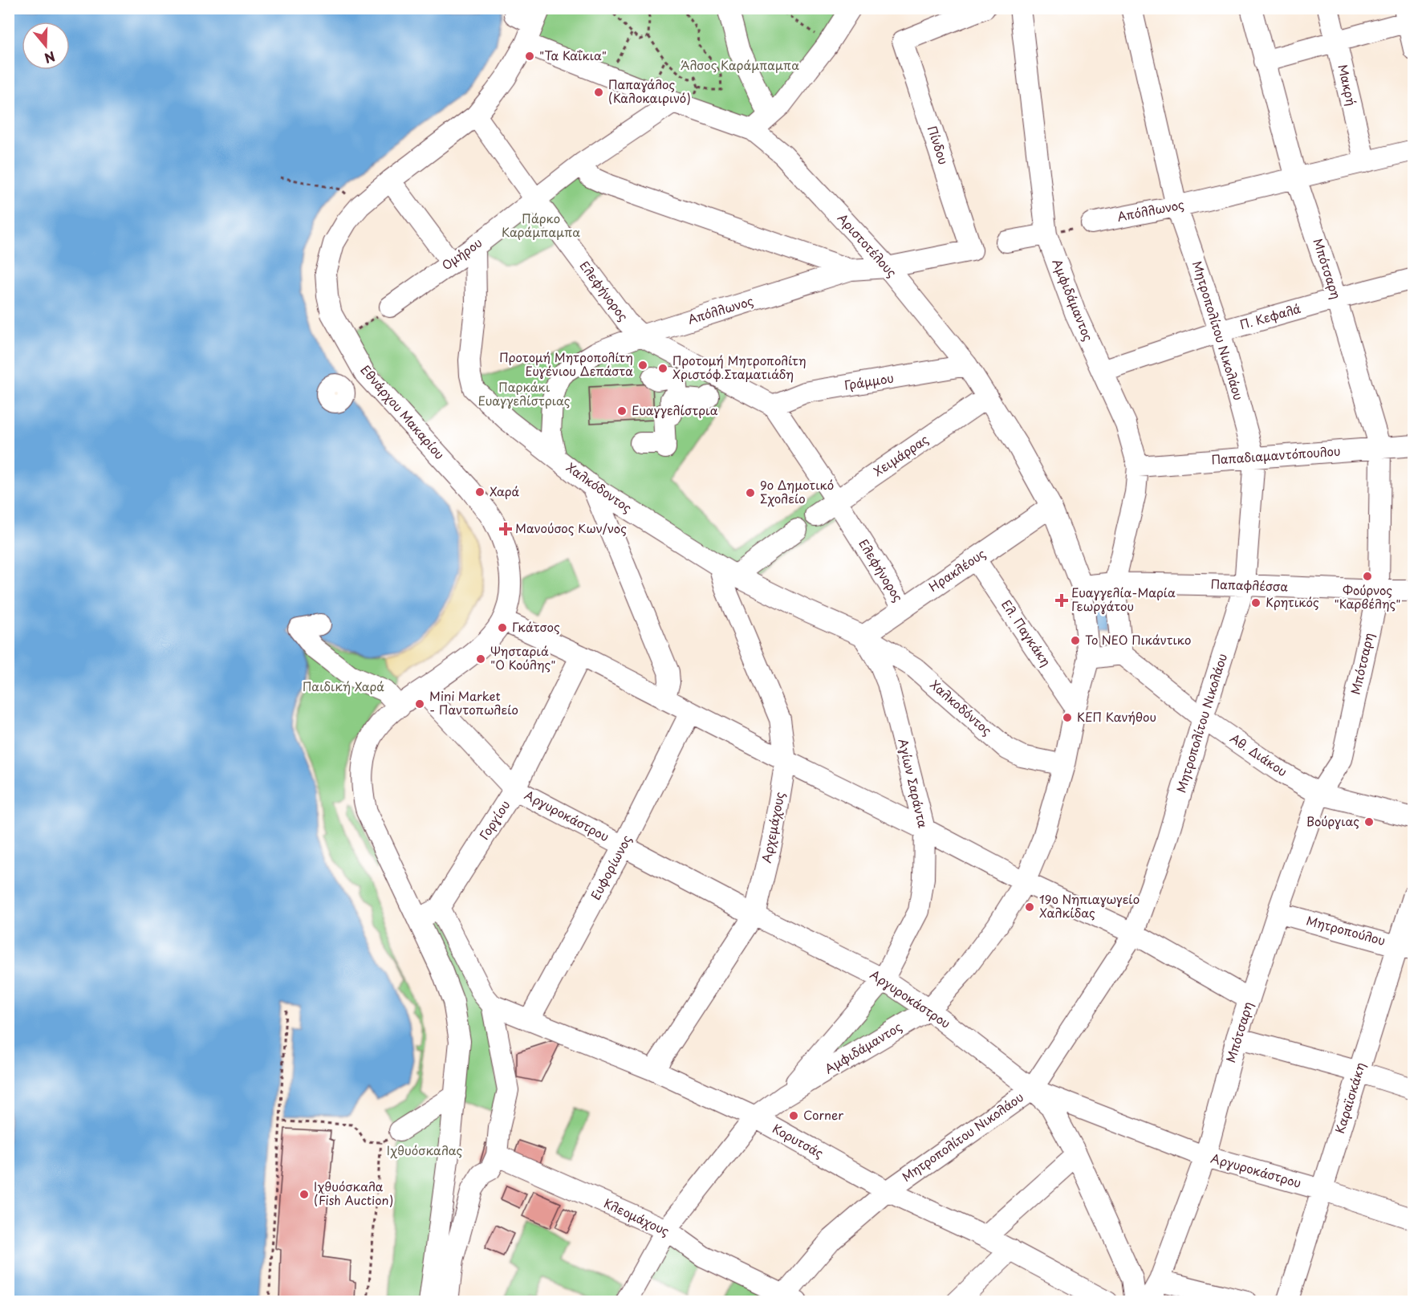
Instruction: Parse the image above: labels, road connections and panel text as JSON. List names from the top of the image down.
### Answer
{
  "streets": {
    "street": [
      "Μακρή",
      "Πίνδου",
      "Απόλλωνος",
      "Αριστοτέλους",
      "Ομήρου",
      "Μπότσαρη",
      "Ελεφήνορος",
      "Αμφιδάμαντος",
      "Π. Κεφαλά",
      "Μητροπολίτου Νικολάου",
      "Γράμμου",
      "Εθνάρχου Μακαρίου",
      "Χειμάρρας",
      "Παπαδιαμαντόπουλου",
      "Χαλκόδοντος",
      "Ηρακλέους",
      "Παπαφλέσσα",
      "Ελ. Παγκάκη",
      "Χαλκοδόντος",
      "Αθ. Διάκου",
      "Αγίων Σαράντα",
      "Αργυροκάστρου",
      "Γοργίου",
      "Αρχεμάχους",
      "Ευφορίωνος",
      "Μητροπούλου",
      "Καραϊσκάκη",
      "Κορυτσάς",
      "Κλεομάχους"
    ]
  },
  "crossings": [
    ["Μακρή", "Απόλλωνος"],
    ["Πίνδου", "Απόλλωνος"],
    ["Απόλλωνος", "Αριστοτέλους"],
    ["Απόλλωνος", "Μπότσαρη"],
    ["Απόλλωνος", "Ελεφήνορος"],
    ["Απόλλωνος", "Μητροπολίτου Νικολάου"],
    ["Απόλλωνος", "Χαλκόδοντος"],
    ["Αριστοτέλους", "Ομήρου"],
    ["Αριστοτέλους", "Αμφιδάμαντος"],
    ["Αριστοτέλους", "Γράμμου"],
    ["Αριστοτέλους", "Εθνάρχου Μακαρίου"],
    ["Αριστοτέλους", "Χειμάρρας"],
    ["Αριστοτέλους", "Ηρακλέους"],
    ["Αριστοτέλους", "Παπαφλέσσα"],
    ["Ομήρου", "Ελεφήνορος"],
    ["Ομήρου", "Χαλκόδοντος"],
    ["Μπότσαρη", "Π. Κεφαλά"],
    ["Μπότσαρη", "Παπαδιαμαντόπουλου"],
    ["Μπότσαρη", "Παπαφλέσσα"],
    ["Μπότσαρη", "Αθ. Διάκου"],
    ["Μπότσαρη", "Αργυροκάστρου"],
    ["Μπότσαρη", "Μητροπούλου"],
    ["Ελεφήνορος", "Γράμμου"],
    ["Ελεφήνορος", "Εθνάρχου Μακαρίου"],
    ["Ελεφήνορος", "Χειμάρρας"],
    ["Ελεφήνορος", "Ηρακλέους"],
    ["Αμφιδάμαντος", "Π. Κεφαλά"],
    ["Αμφιδάμαντος", "Παπαδιαμαντόπουλου"],
    ["Αμφιδάμαντος", "Παπαφλέσσα"],
    ["Αμφιδάμαντος", "Ελ. Παγκάκη"],
    ["Αμφιδάμαντος", "Χαλκοδόντος"],
    ["Αμφιδάμαντος", "Αθ. Διάκου"],
    ["Αμφιδάμαντος", "Αγίων Σαράντα"],
    ["Αμφιδάμαντος", "Αργυροκάστρου"],
    ["Αμφιδάμαντος", "Κορυτσάς"],
    ["Αμφιδάμαντος", "Κλεομάχους"],
    ["Π. Κεφαλά", "Μητροπολίτου Νικολάου"],
    ["Μητροπολίτου Νικολάου", "Παπαδιαμαντόπουλου"],
    ["Μητροπολίτου Νικολάου", "Παπαφλέσσα"],
    ["Μητροπολίτου Νικολάου", "Αθ. Διάκου"],
    ["Μητροπολίτου Νικολάου", "Αργυροκάστρου"],
    ["Μητροπολίτου Νικολάου", "Κορυτσάς"],
    ["Μητροπολίτου Νικολάου", "Κλεομάχους"],
    ["Εθνάρχου Μακαρίου", "Αργυροκάστρου"],
    ["Εθνάρχου Μακαρίου", "Γοργίου"],
    ["Χειμάρρας", "Χαλκόδοντος"],
    ["Χειμάρρας", "Αρχεμάχους"],
    ["Χαλκόδοντος", "Ηρακλέους"],
    ["Χαλκόδοντος", "Χαλκοδόντος"],
    ["Χαλκόδοντος", "Αγίων Σαράντα"],
    ["Χαλκόδοντος", "Αρχεμάχους"],
    ["Ηρακλέους", "Ελ. Παγκάκη"],
    ["Ηρακλέους", "Χαλκοδόντος"],
    ["Ηρακλέους", "Αγίων Σαράντα"],
    ["Χαλκοδόντος", "Αγίων Σαράντα"],
    ["Αγίων Σαράντα", "Αργυροκάστρου"],
    ["Αργυροκάστρου", "Γοργίου"],
    ["Αργυροκάστρου", "Αρχεμάχους"],
    ["Αργυροκάστρου", "Ευφορίωνος"],
    ["Αργυροκάστρου", "Καραϊσκάκη"],
    ["Αρχεμάχους", "Κορυτσάς"],
    ["Ευφορίωνος", "Κορυτσάς"],
    ["Μητροπούλου", "Καραϊσκάκη"]
  ],
  "parks": [
    "Άλσος Καράμπαμπα",
    "Πάρκο Καράμπαμπα",
    "Παρκάκι Ευαγγελίστριας",
    "Παιδική Χαρά",
    "Ιχθυόσκαλας"
  ],
  "places": {
    "other": [
      "\"Τα Καΐκια\"",
      "Παπαγάλος (Καλοκαιρινό)",
      "Προτομή Μητροπολίτη Ευγένιου Δεπάστα",
      "Προτομή Μητροπολίτη Χριστόφ.Σταματιάδη",
      "Ευαγγελίστρια",
      "Χαρά",
      "9ο Δημοτικό Σχολείο",
      "Φούρνος \"Καρβέλης\"",
      "Κρητικός",
      "Γκάτσος",
      "Το ΝΕΟ Πικάντικο",
      "Ψησταριά \"Ο Κούλης\"",
      "Mini Market - Παντοπωλείο",
      "ΚΕΠ Κανήθου",
      "Βούργιας",
      "19ο Νηπιαγωγείο Χαλκίδας",
      "Corner",
      "Ιχθυόσκαλα (Fish Auction)"
    ],
    "health": ["Μανούσος Κων/νος", "Ευαγγελία-Μαρία Γεωργάτου"]
  },
  "north": "bottom"
}
